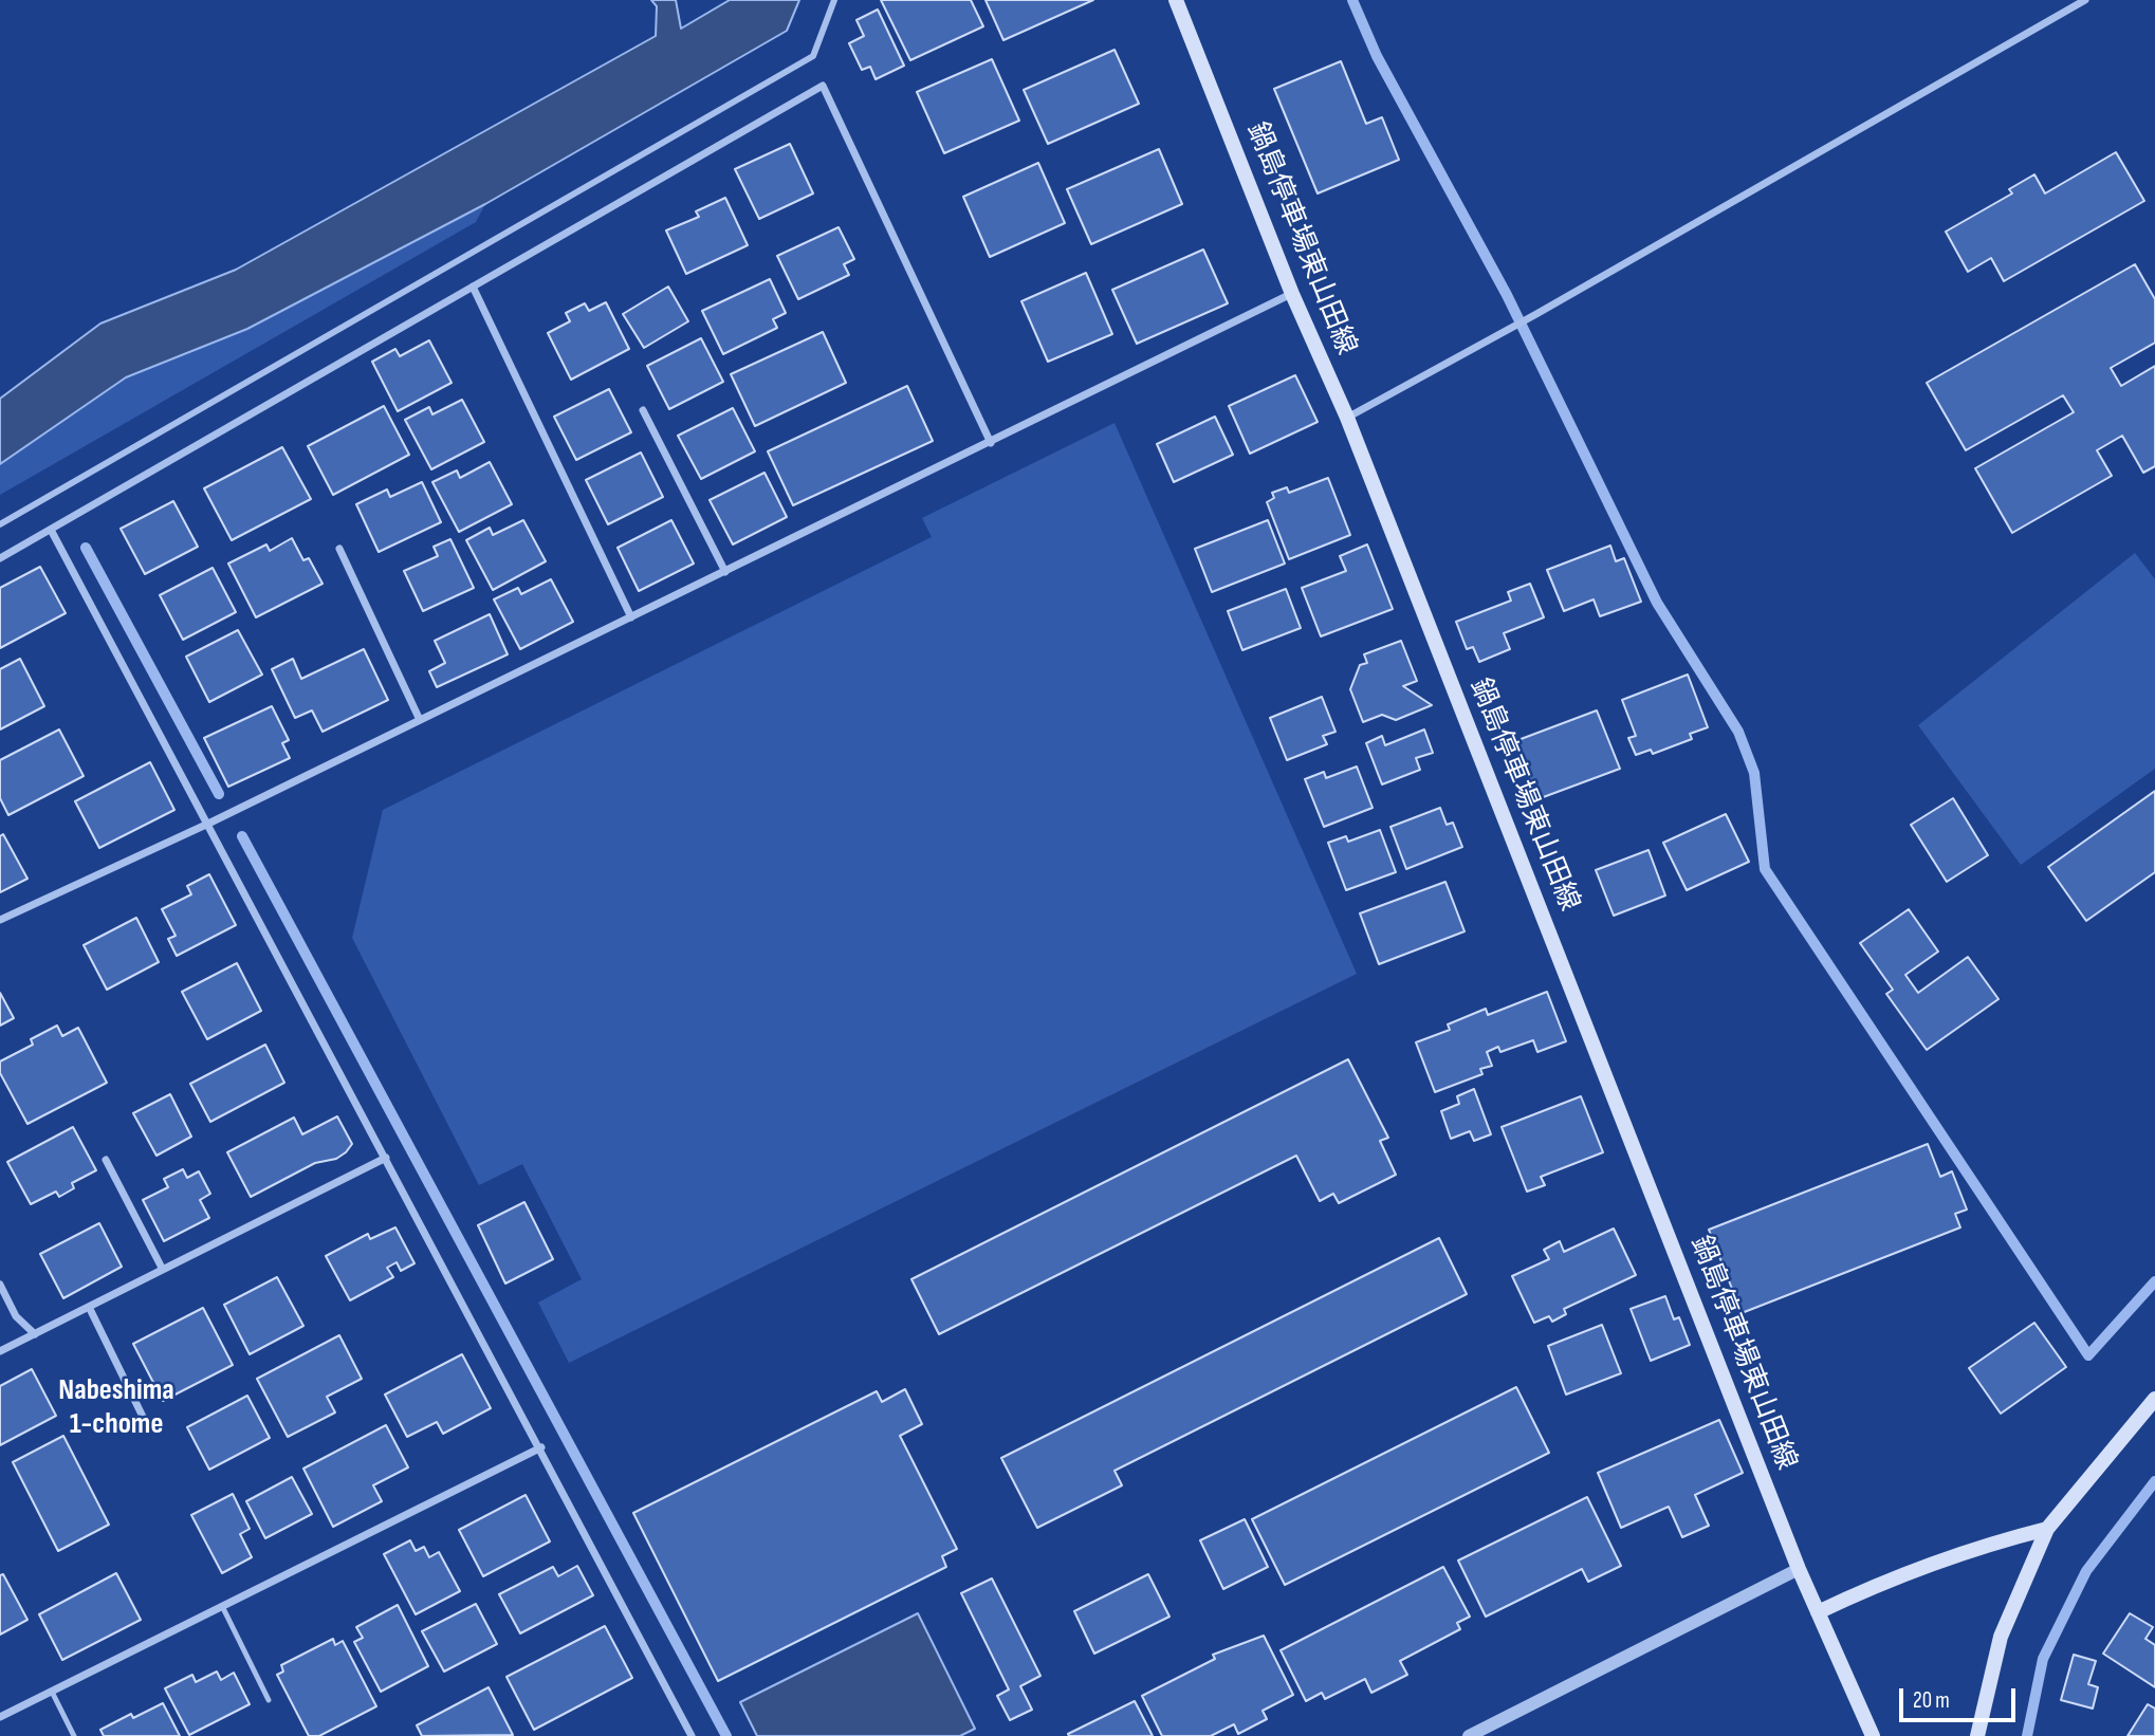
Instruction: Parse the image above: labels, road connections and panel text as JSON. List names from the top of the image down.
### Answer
{
  "streets": {
    "main road": ["鍋島停車場東山田線"]
  },
  "districts": ["Nabeshima 1-chome"],
  "scale_bar": "20 m"
}
